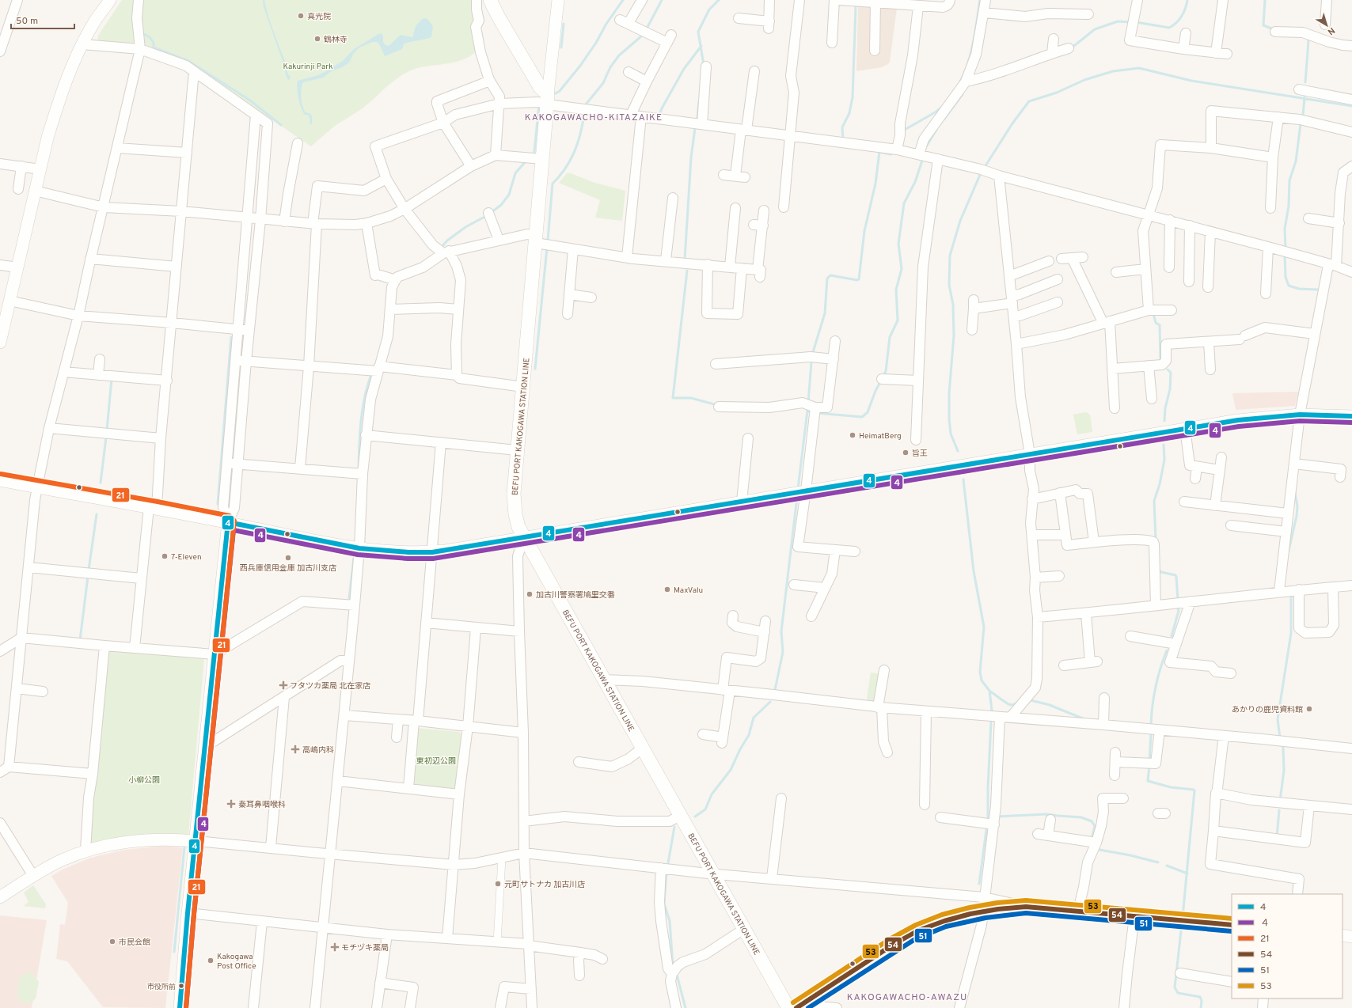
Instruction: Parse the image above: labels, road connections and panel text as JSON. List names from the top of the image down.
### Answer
{
  "streets": {
    "main road": ["BEFU PORT KAKOGAWA STATION LINE"]
  },
  "districts": ["KAKOGAWACHO-KITAZAIKE", "KAKOGAWACHO-AWAZU"],
  "parks": ["Kakurinji Park", "東初辺公園", "小柳公園"],
  "places": {
    "other": [
      "真光院",
      "鶴林寺",
      "HeimatBerg",
      "旨王",
      "7-Eleven",
      "西兵庫信用金庫 加古川支店",
      "MaxValu",
      "加古川警察署鳩里交番",
      "あかりの鹿児資料館",
      "元町サトナカ 加古川店",
      "市民会館",
      "Kakogawa Post Office",
      "市役所前"
    ],
    "health": [
      "フタツカ薬局 北在家店",
      "高嶋内科",
      "秦耳鼻咽喉科",
      "モチヅキ薬局"
    ]
  },
  "lines": [
    "transit line 4",
    "transit line ４",
    "transit line 21",
    "transit line 53",
    "transit line 54",
    "transit line 51"
  ],
  "legend": [
    "4",
    "４",
    "21",
    "54",
    "51",
    "53"
  ],
  "scale_bar": "50 m",
  "north": "bottom right"
}
